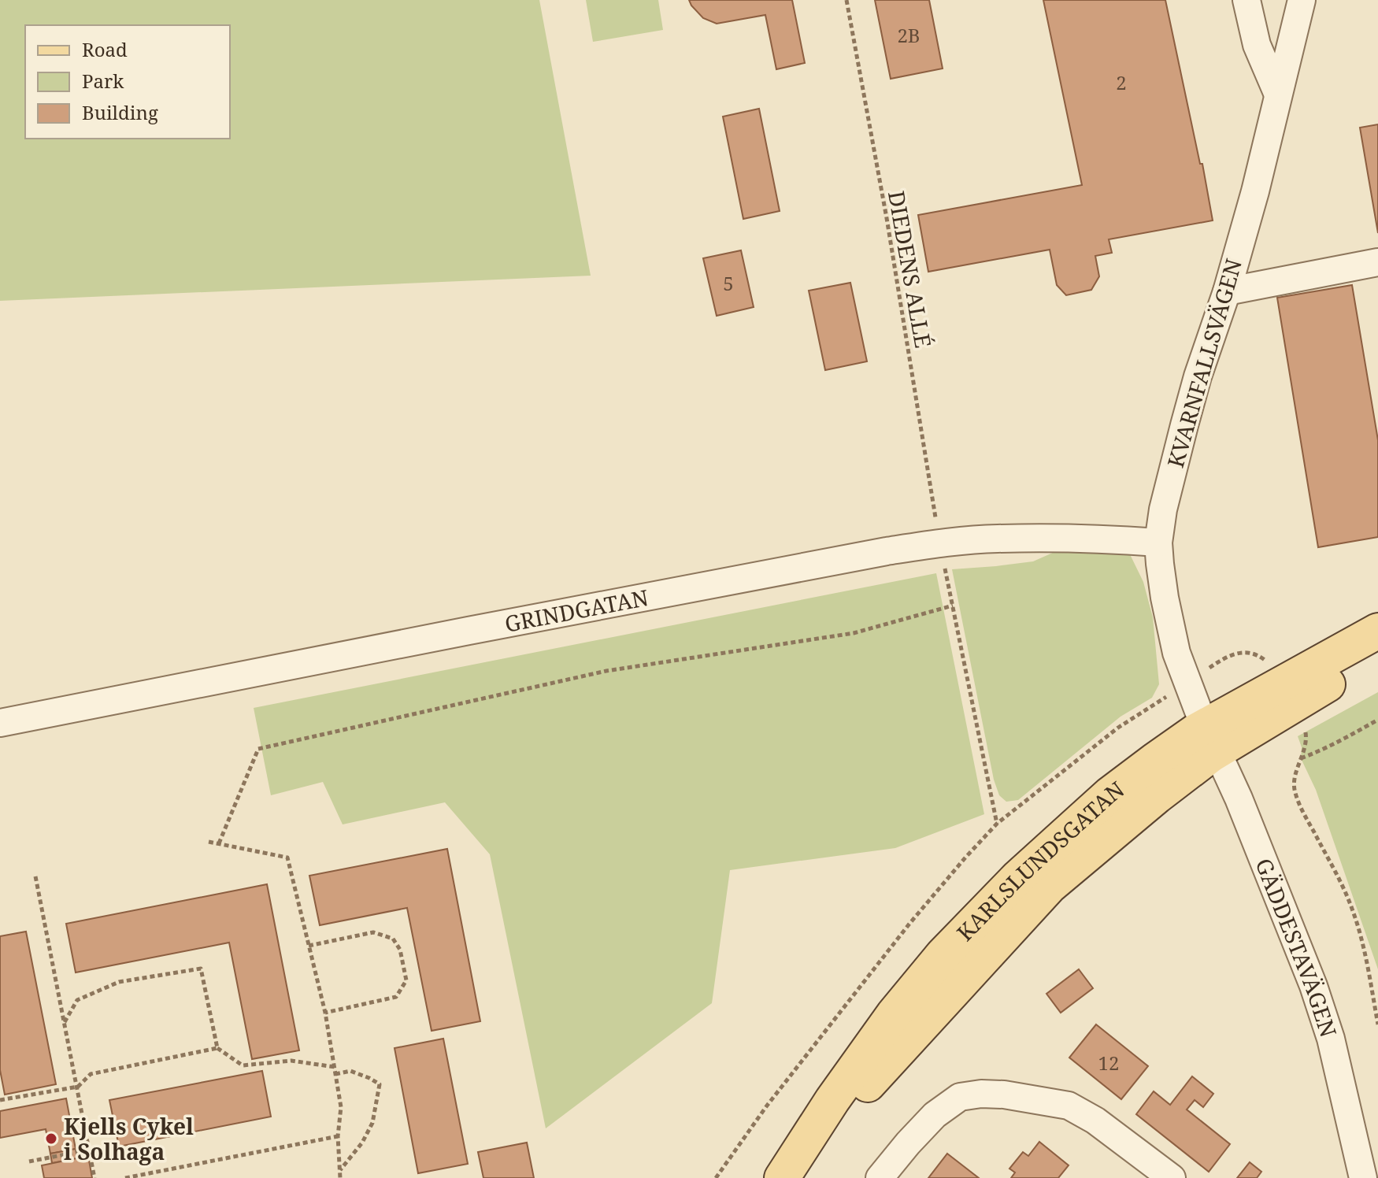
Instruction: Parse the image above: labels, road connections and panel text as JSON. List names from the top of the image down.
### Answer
{
  "streets": {
    "main road": ["KARLSLUNDSGATAN"],
    "street": ["KVARNFALLSVÄGEN", "GRINDGATAN", "GÄDDESTAVÄGEN"],
    "path": ["DIEDENS ALLÉ"]
  },
  "crossings": [
    ["DIEDENS ALLÉ", "GRINDGATAN"],
    ["KVARNFALLSVÄGEN", "GRINDGATAN"],
    ["KVARNFALLSVÄGEN", "KARLSLUNDSGATAN"],
    ["KVARNFALLSVÄGEN", "GÄDDESTAVÄGEN"],
    ["KARLSLUNDSGATAN", "GÄDDESTAVÄGEN"]
  ],
  "places": ["Kjells Cykel i Solhaga"],
  "house_numbers": [
    "2B",
    "2",
    "5",
    "12"
  ],
  "legend": ["Road", "Park", "Building"]
}
